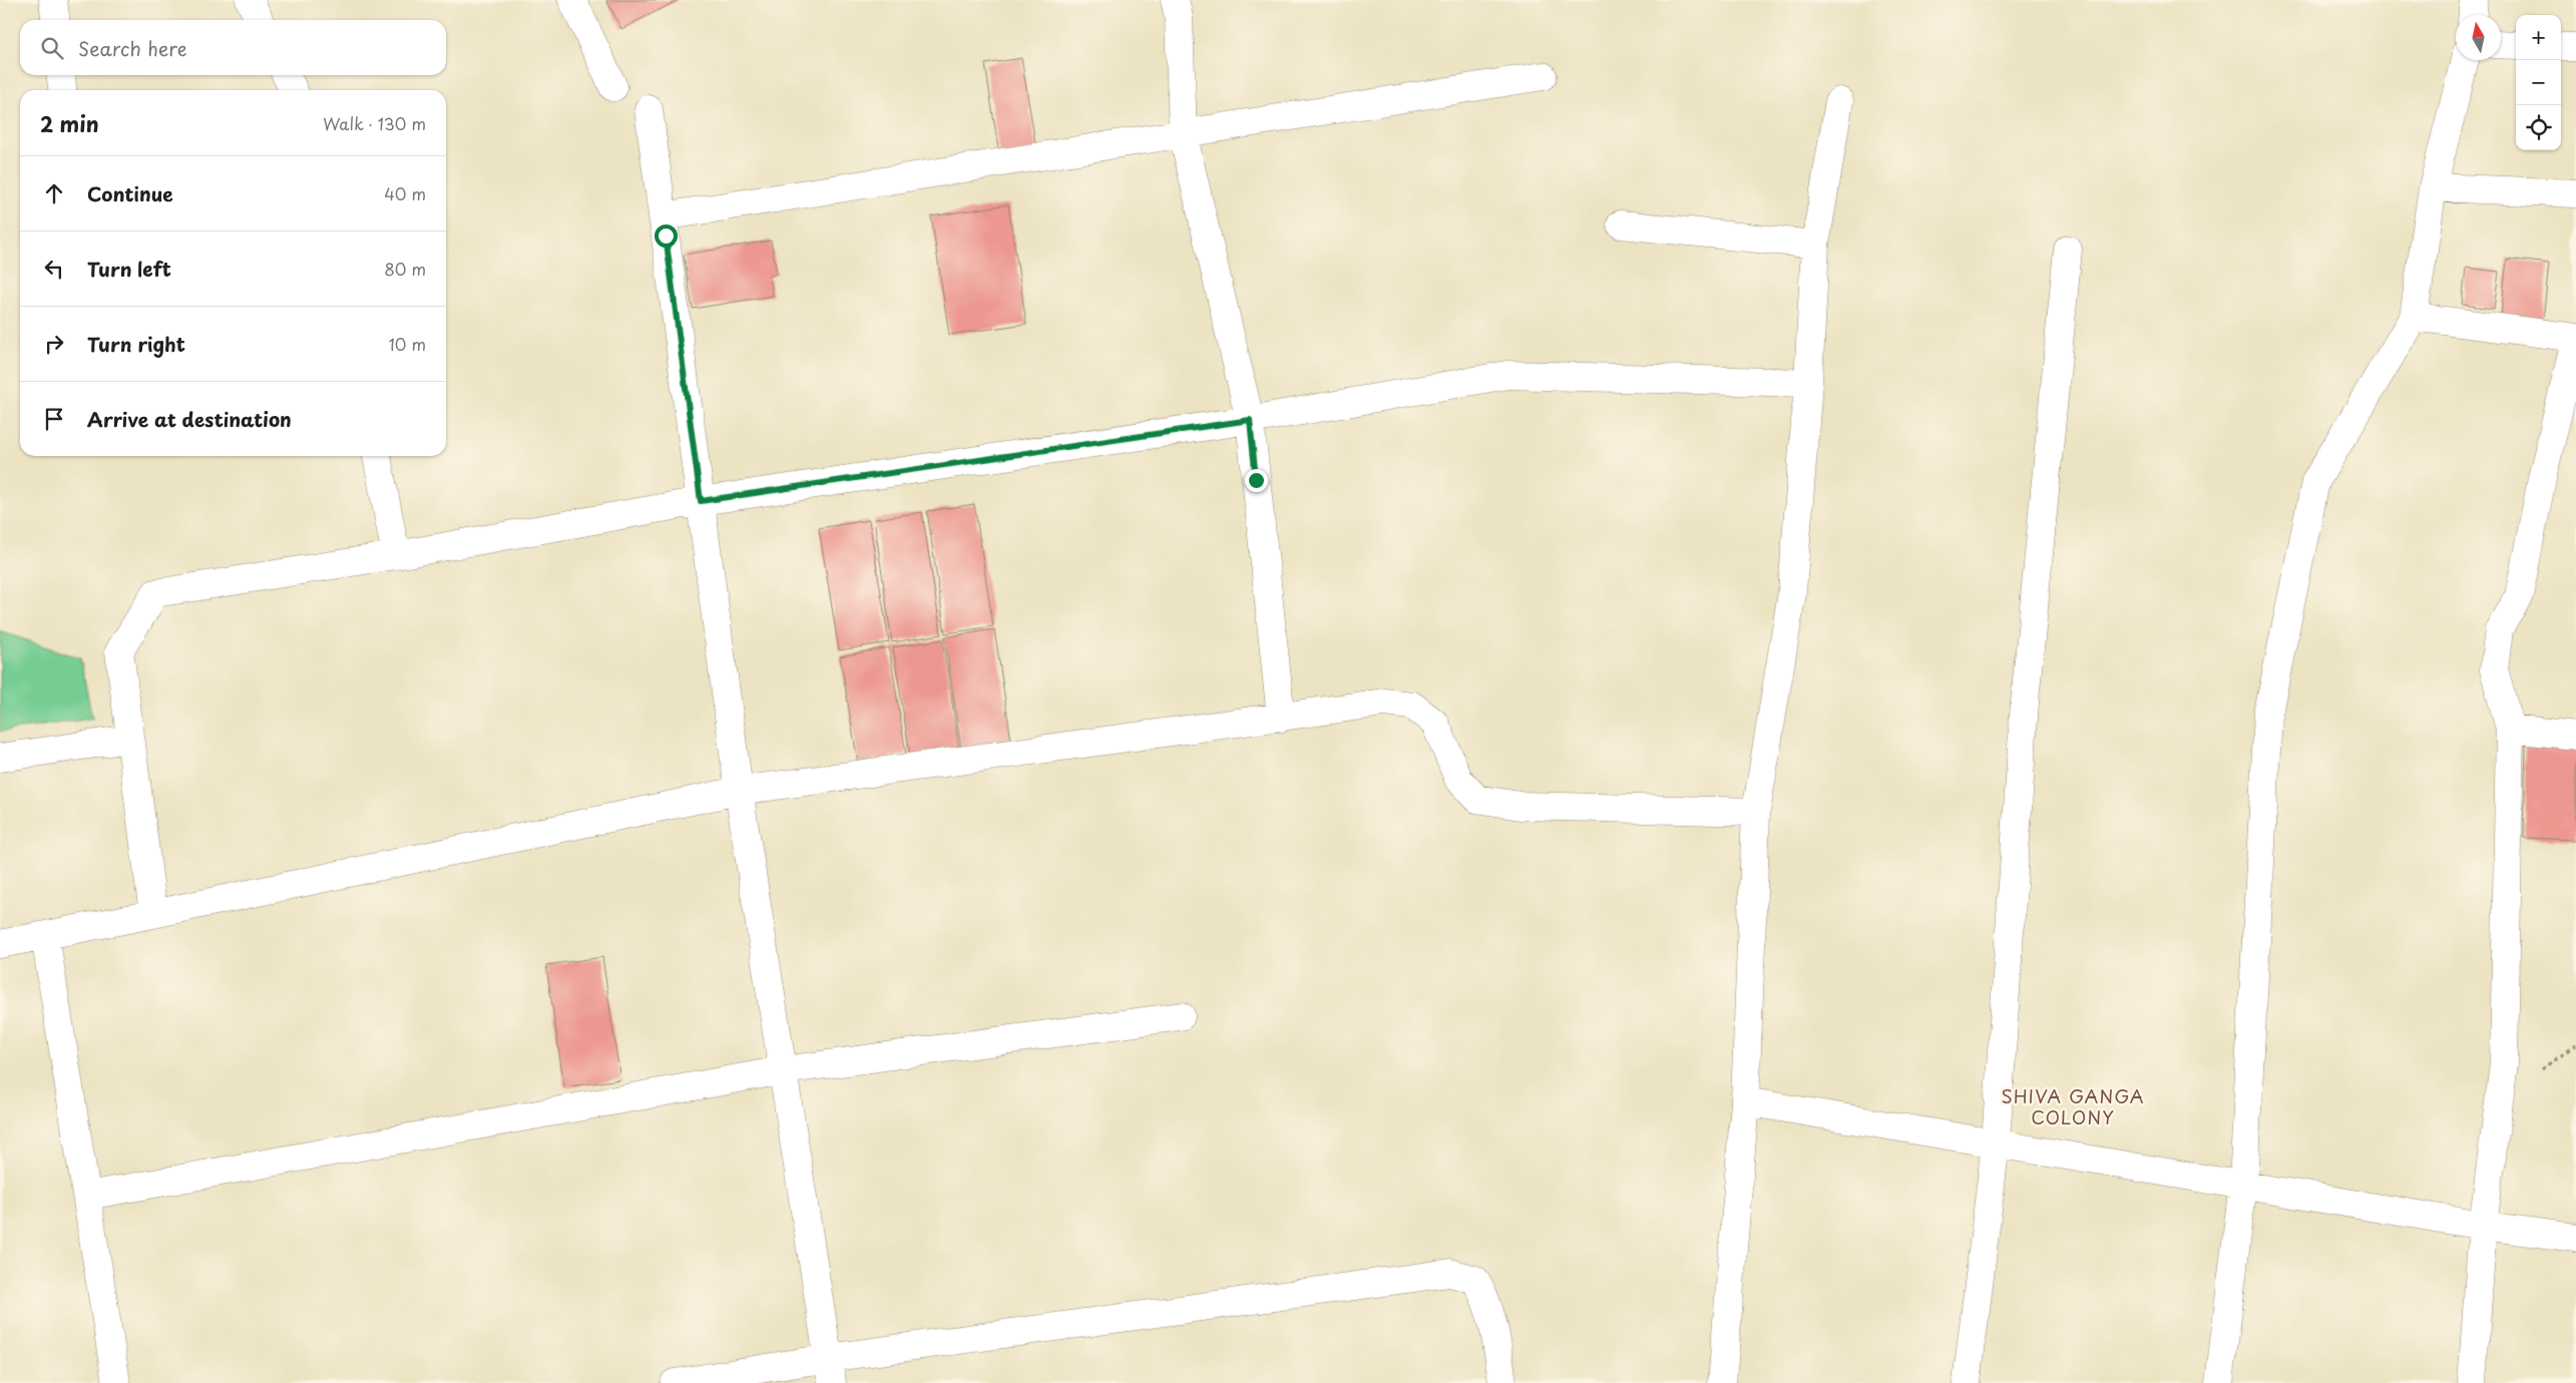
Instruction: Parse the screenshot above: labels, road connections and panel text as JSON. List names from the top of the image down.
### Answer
{
  "districts": ["SHIVA GANGA COLONY"],
  "north": "top",
  "page": {
    "map_buttons": ["+", "−"],
    "search": "Search here",
    "heading": ["2 min", "Walk · 130 m"],
    "list": [
      ["Continue", "40 m"],
      ["Turn left", "80 m"],
      ["Turn right", "10 m"],
      "Arrive at destination"
    ]
  }
}
